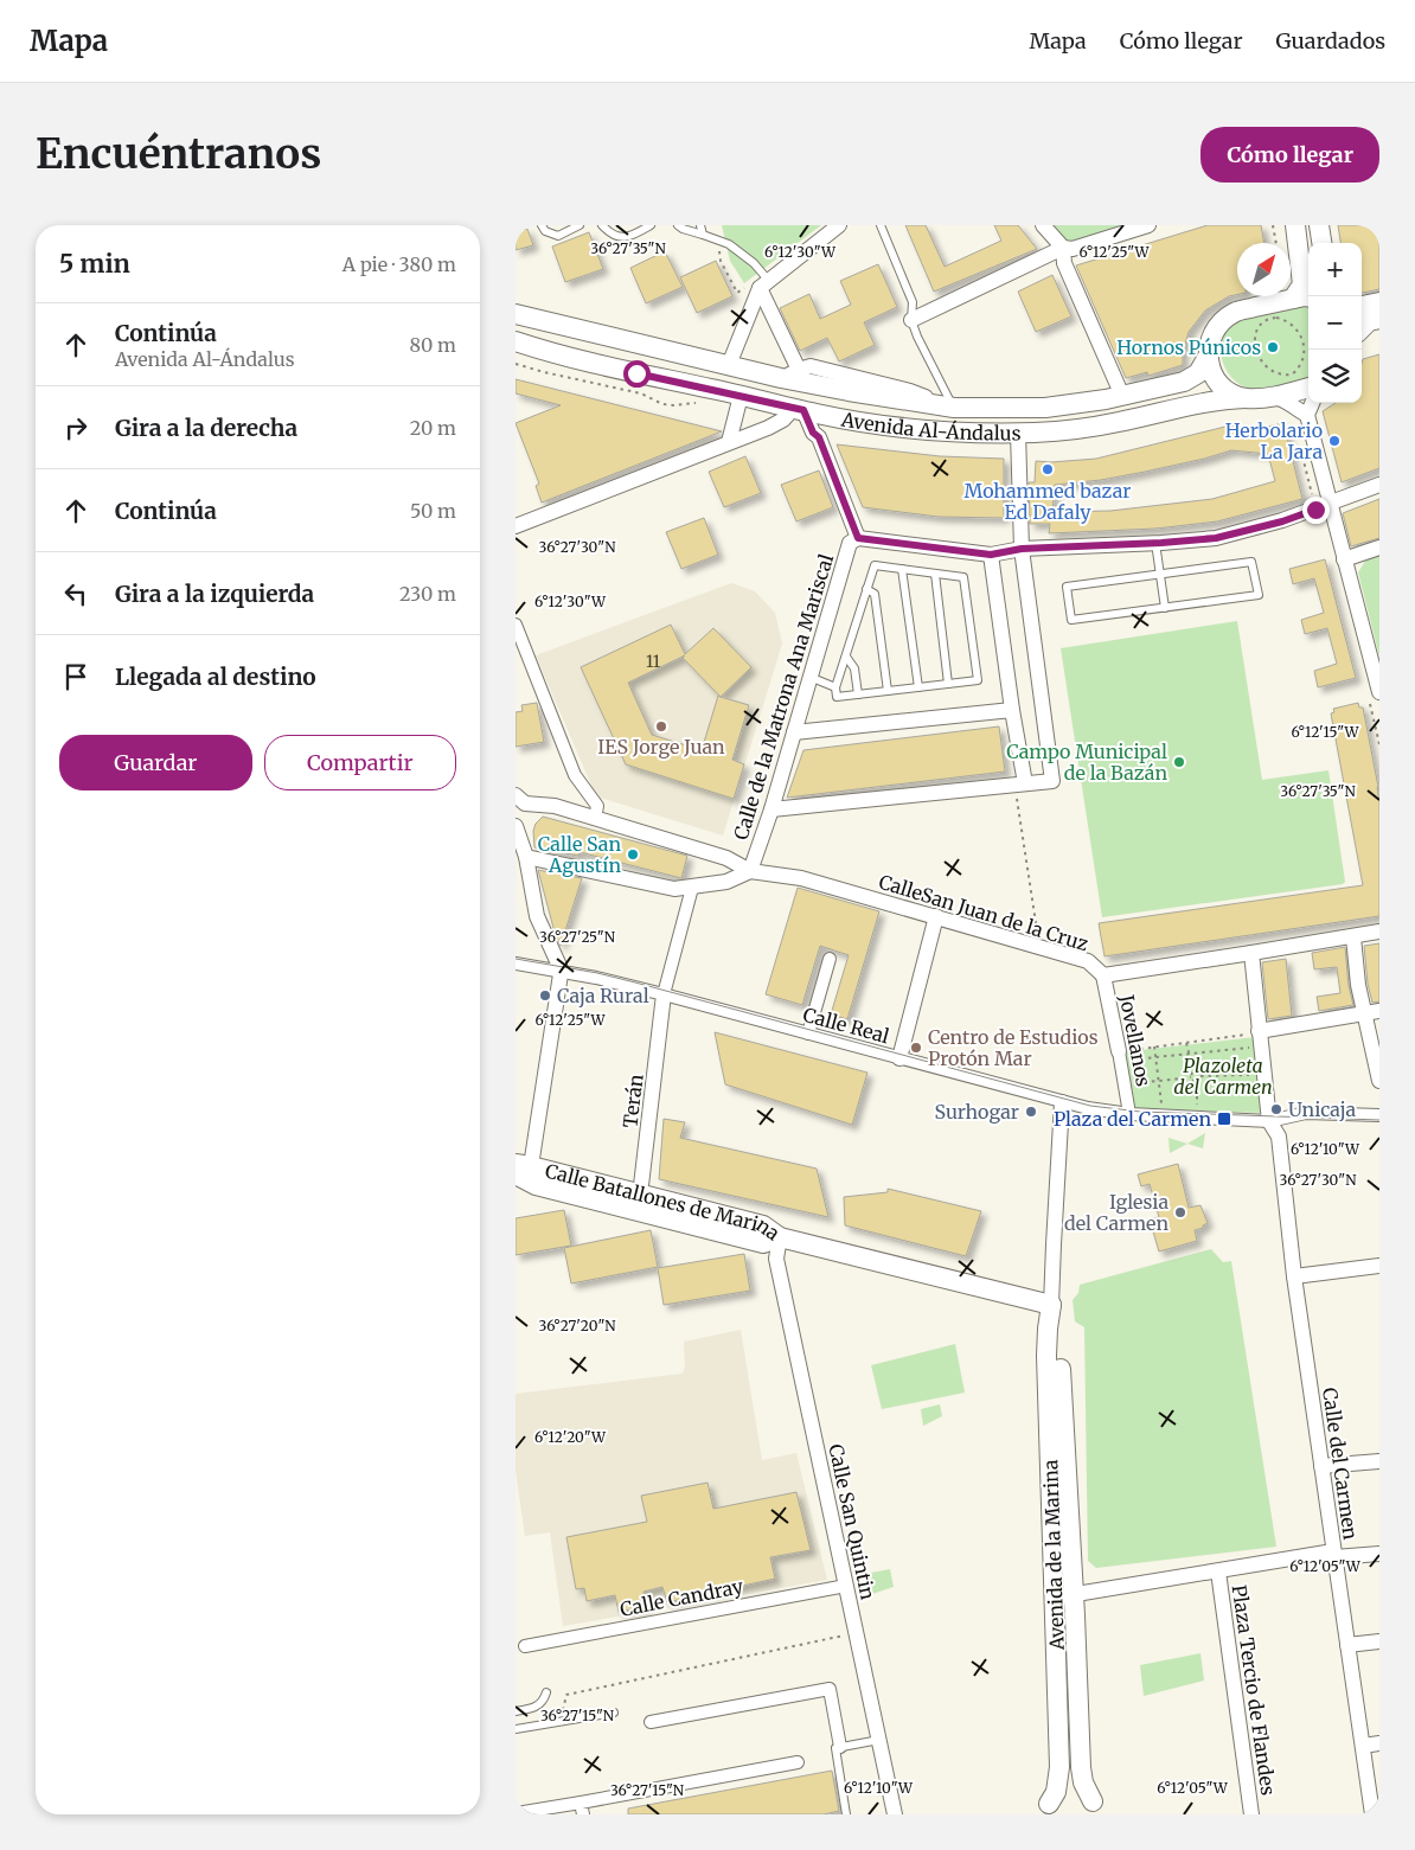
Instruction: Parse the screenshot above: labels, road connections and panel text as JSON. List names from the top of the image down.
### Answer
{
  "streets": {
    "street": [
      "Avenida Al-Ándalus",
      "Calle de la Matrona Ana Mariscal",
      "CalleSan Juan de la Cruz",
      "Calle Real",
      "Jovellanos",
      "Terán",
      "Calle Batallones de Marina",
      "Calle del Carmen",
      "Calle San Quintin",
      "Avenida de la Marina",
      "Calle Candray",
      "Plaza Tercio de Flandes"
    ]
  },
  "crossings": [
    ["Calle de la Matrona Ana Mariscal", "CalleSan Juan de la Cruz"],
    ["CalleSan Juan de la Cruz", "Jovellanos"],
    ["CalleSan Juan de la Cruz", "Calle del Carmen"],
    ["Calle Real", "Jovellanos"],
    ["Calle Real", "Terán"],
    ["Calle Real", "Calle del Carmen"],
    ["Calle Real", "Avenida de la Marina"],
    ["Terán", "Calle Batallones de Marina"],
    ["Calle Batallones de Marina", "Calle San Quintin"],
    ["Calle Batallones de Marina", "Avenida de la Marina"],
    ["Calle San Quintin", "Calle Candray"]
  ],
  "parks": ["Plazoleta del Carmen"],
  "places": {
    "other": [
      "Hornos Púnicos",
      "Herbolario La Jara",
      "Mohammed bazar Ed Dafaly",
      "IES Jorge Juan",
      "Campo Municipal de la Bazán",
      "Calle San Agustín",
      "Caja Rural",
      "Centro de Estudios Protón Mar",
      "Unicaja",
      "Surhogar",
      "Iglesia del Carmen"
    ],
    "transit": ["Plaza del Carmen"]
  },
  "house_numbers": ["11"],
  "north": "top right",
  "page": {
    "header": "Mapa",
    "nav": ["Mapa", "Cómo llegar", "Guardados"],
    "buttons": [
      "Cómo llegar",
      ["Guardar", "Compartir"]
    ],
    "title": "Encuéntranos",
    "heading": ["5 min", "A pie · 380 m"],
    "map_buttons": ["+", "−"],
    "list": [
      ["Continúa", "Avenida Al-Ándalus", "80 m"],
      ["Gira a la derecha", "20 m"],
      ["Continúa", "50 m"],
      ["Gira a la izquierda", "230 m"],
      "Llegada al destino"
    ]
  },
  "coordinates": [
    "36°27'35\"N",
    "6°12'30\"W",
    "6°12'25\"W",
    "36°27'30\"N",
    "6°12'15\"W",
    "36°27'25\"N",
    "6°12'10\"W",
    "36°27'20\"N",
    "6°12'20\"W",
    "6°12'05\"W",
    "36°27'15\"N"
  ]
}
